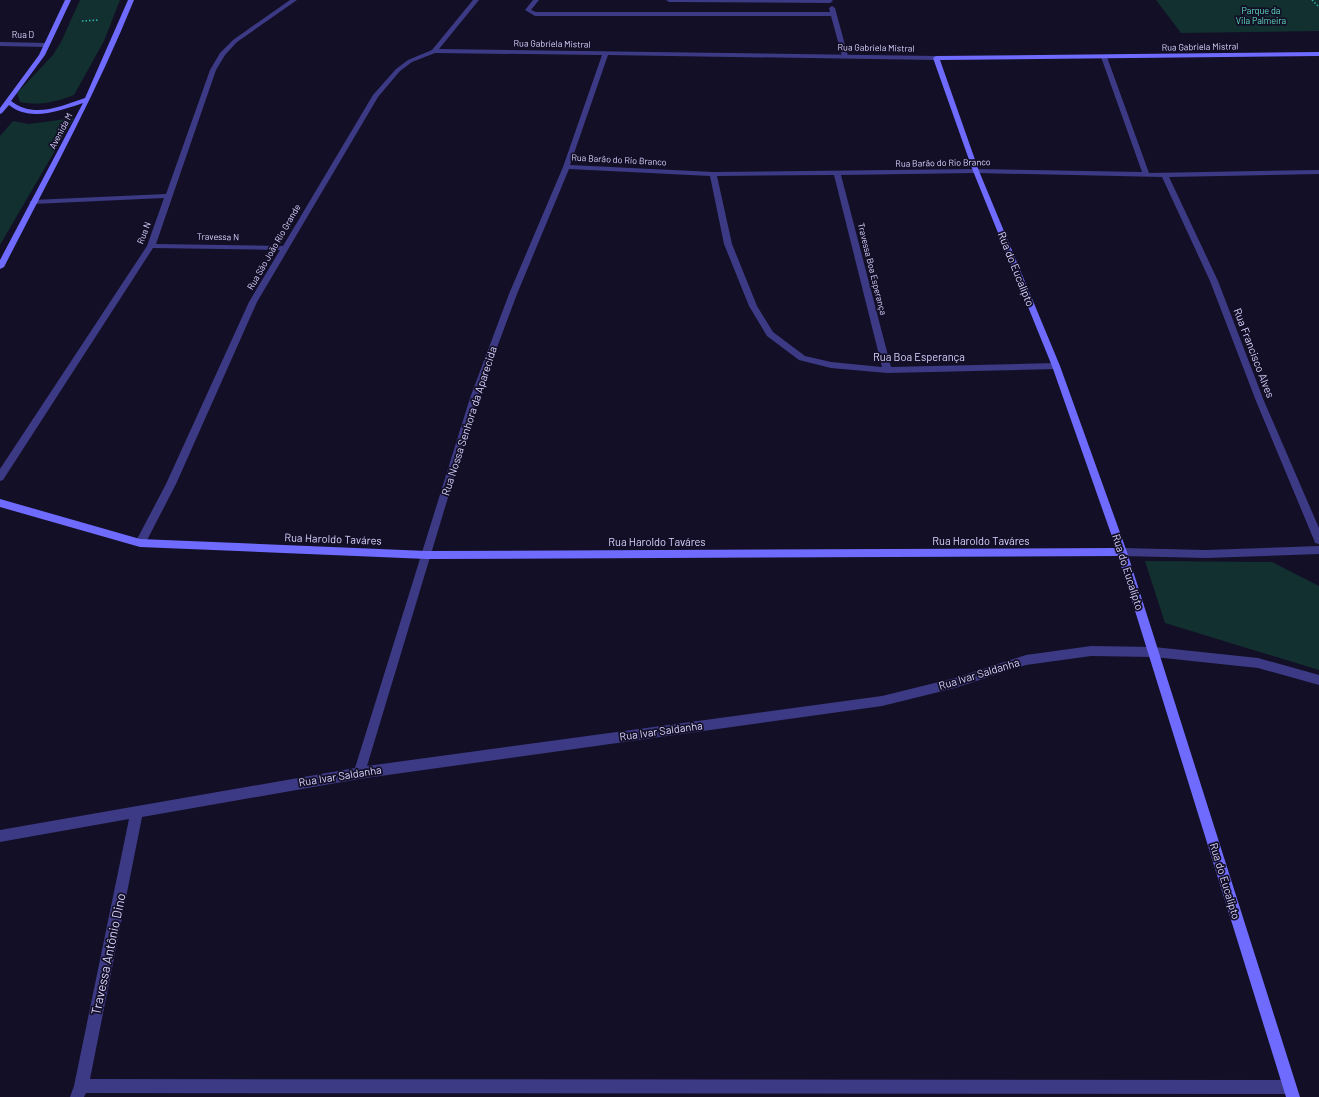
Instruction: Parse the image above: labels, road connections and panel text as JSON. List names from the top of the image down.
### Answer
{
  "streets": {
    "street": [
      "Rua D",
      "Rua Gabriela Mistral",
      "Avenida M",
      "Rua Barão do Rio Branco",
      "Rua N",
      "Travessa N",
      "Rua São João Rio Grande",
      "Travessa Boa Esperança",
      "Rua do Eucalípto",
      "Rua Francisco Alves",
      "Rua Boa Esperança",
      "Rua Nossa Senhora da Aparecida",
      "Rua Haroldo Taváres",
      "Rua Ivar Saldanha",
      "Travessa Antônio Dino"
    ]
  },
  "crossings": [
    ["Rua Gabriela Mistral", "Rua São João Rio Grande"],
    ["Rua Gabriela Mistral", "Rua do Eucalípto"],
    ["Rua Gabriela Mistral", "Rua Nossa Senhora da Aparecida"],
    ["Rua Barão do Rio Branco", "Travessa Boa Esperança"],
    ["Rua Barão do Rio Branco", "Rua do Eucalípto"],
    ["Rua Barão do Rio Branco", "Rua Francisco Alves"],
    ["Rua Barão do Rio Branco", "Rua Boa Esperança"],
    ["Rua Barão do Rio Branco", "Rua Nossa Senhora da Aparecida"],
    ["Rua N", "Travessa N"],
    ["Travessa N", "Rua São João Rio Grande"],
    ["Rua São João Rio Grande", "Rua Haroldo Taváres"],
    ["Travessa Boa Esperança", "Rua Boa Esperança"],
    ["Rua do Eucalípto", "Rua Boa Esperança"],
    ["Rua do Eucalípto", "Rua Haroldo Taváres"],
    ["Rua do Eucalípto", "Rua Ivar Saldanha"],
    ["Rua Nossa Senhora da Aparecida", "Rua Haroldo Taváres"],
    ["Rua Nossa Senhora da Aparecida", "Rua Ivar Saldanha"],
    ["Rua Ivar Saldanha", "Travessa Antônio Dino"]
  ],
  "parks": ["Parque da Vila Palmeira"]
}
